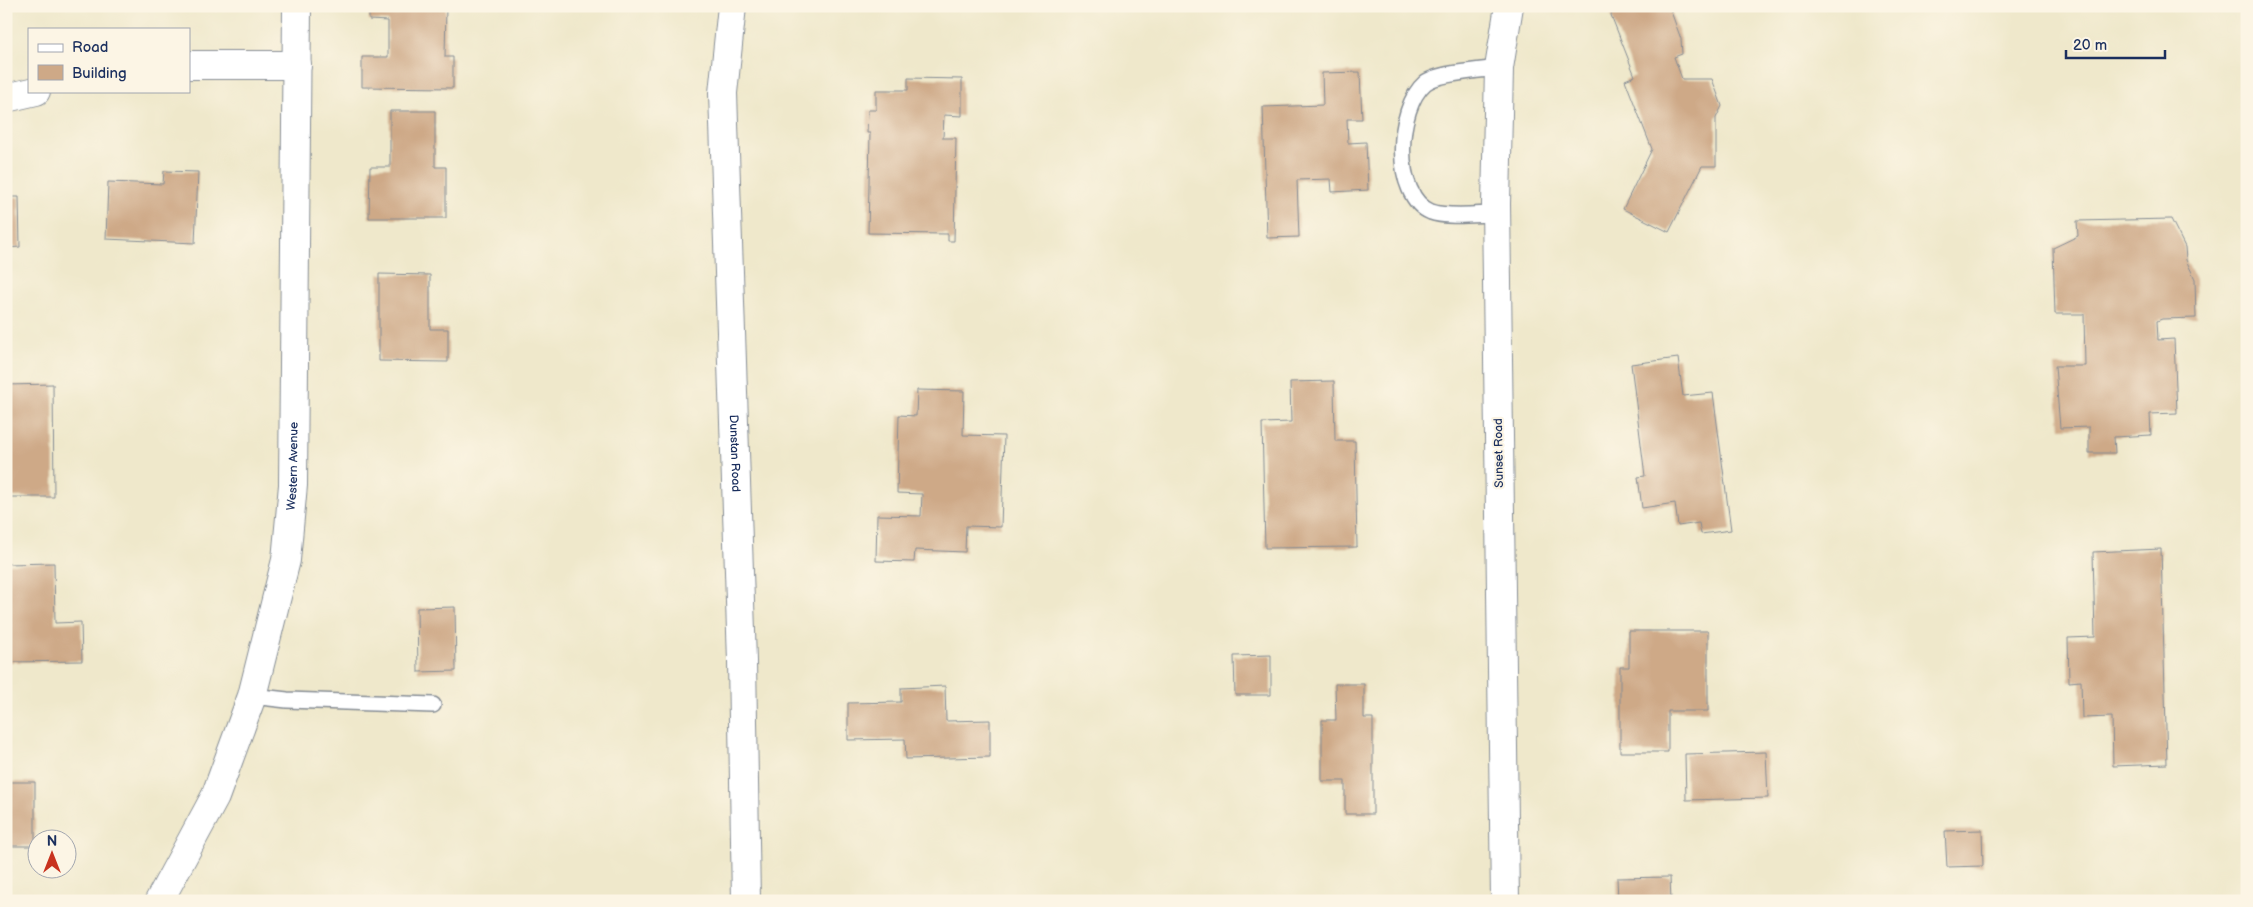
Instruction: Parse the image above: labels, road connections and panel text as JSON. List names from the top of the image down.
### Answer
{
  "streets": {
    "street": ["Dunstan Road", "Sunset Road", "Western Avenue"]
  },
  "legend": ["Road", "Building"],
  "scale_bar": "20 m",
  "north": "top"
}
